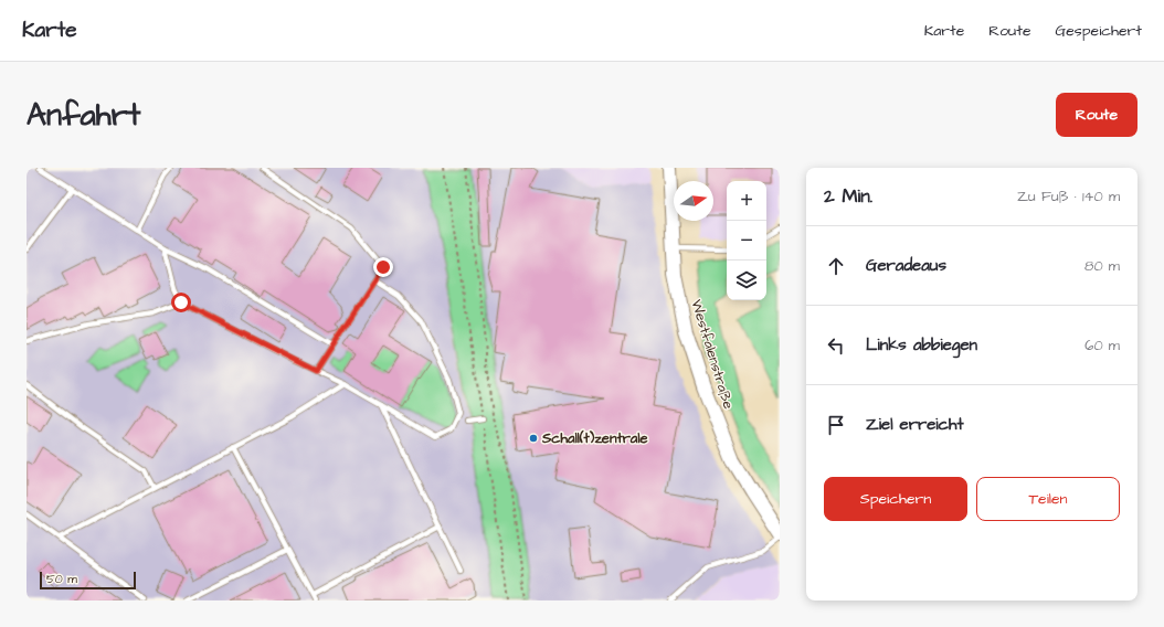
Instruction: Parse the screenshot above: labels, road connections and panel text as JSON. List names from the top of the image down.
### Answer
{
  "streets": {
    "street": ["Westfalenstraße"]
  },
  "places": ["Schall(t)zentrale"],
  "scale_bar": "50 m",
  "north": "right",
  "page": {
    "header": "Karte",
    "nav": ["Karte", "Route", "Gespeichert"],
    "buttons": [
      "Route",
      ["Speichern", "Teilen"]
    ],
    "title": "Anfahrt",
    "heading": ["2 Min.", "Zu Fuß · 140 m"],
    "map_buttons": ["+", "−"],
    "list": [
      ["Geradeaus", "80 m"],
      ["Links abbiegen", "60 m"],
      "Ziel erreicht"
    ],
    "scale": "50 m"
  }
}
